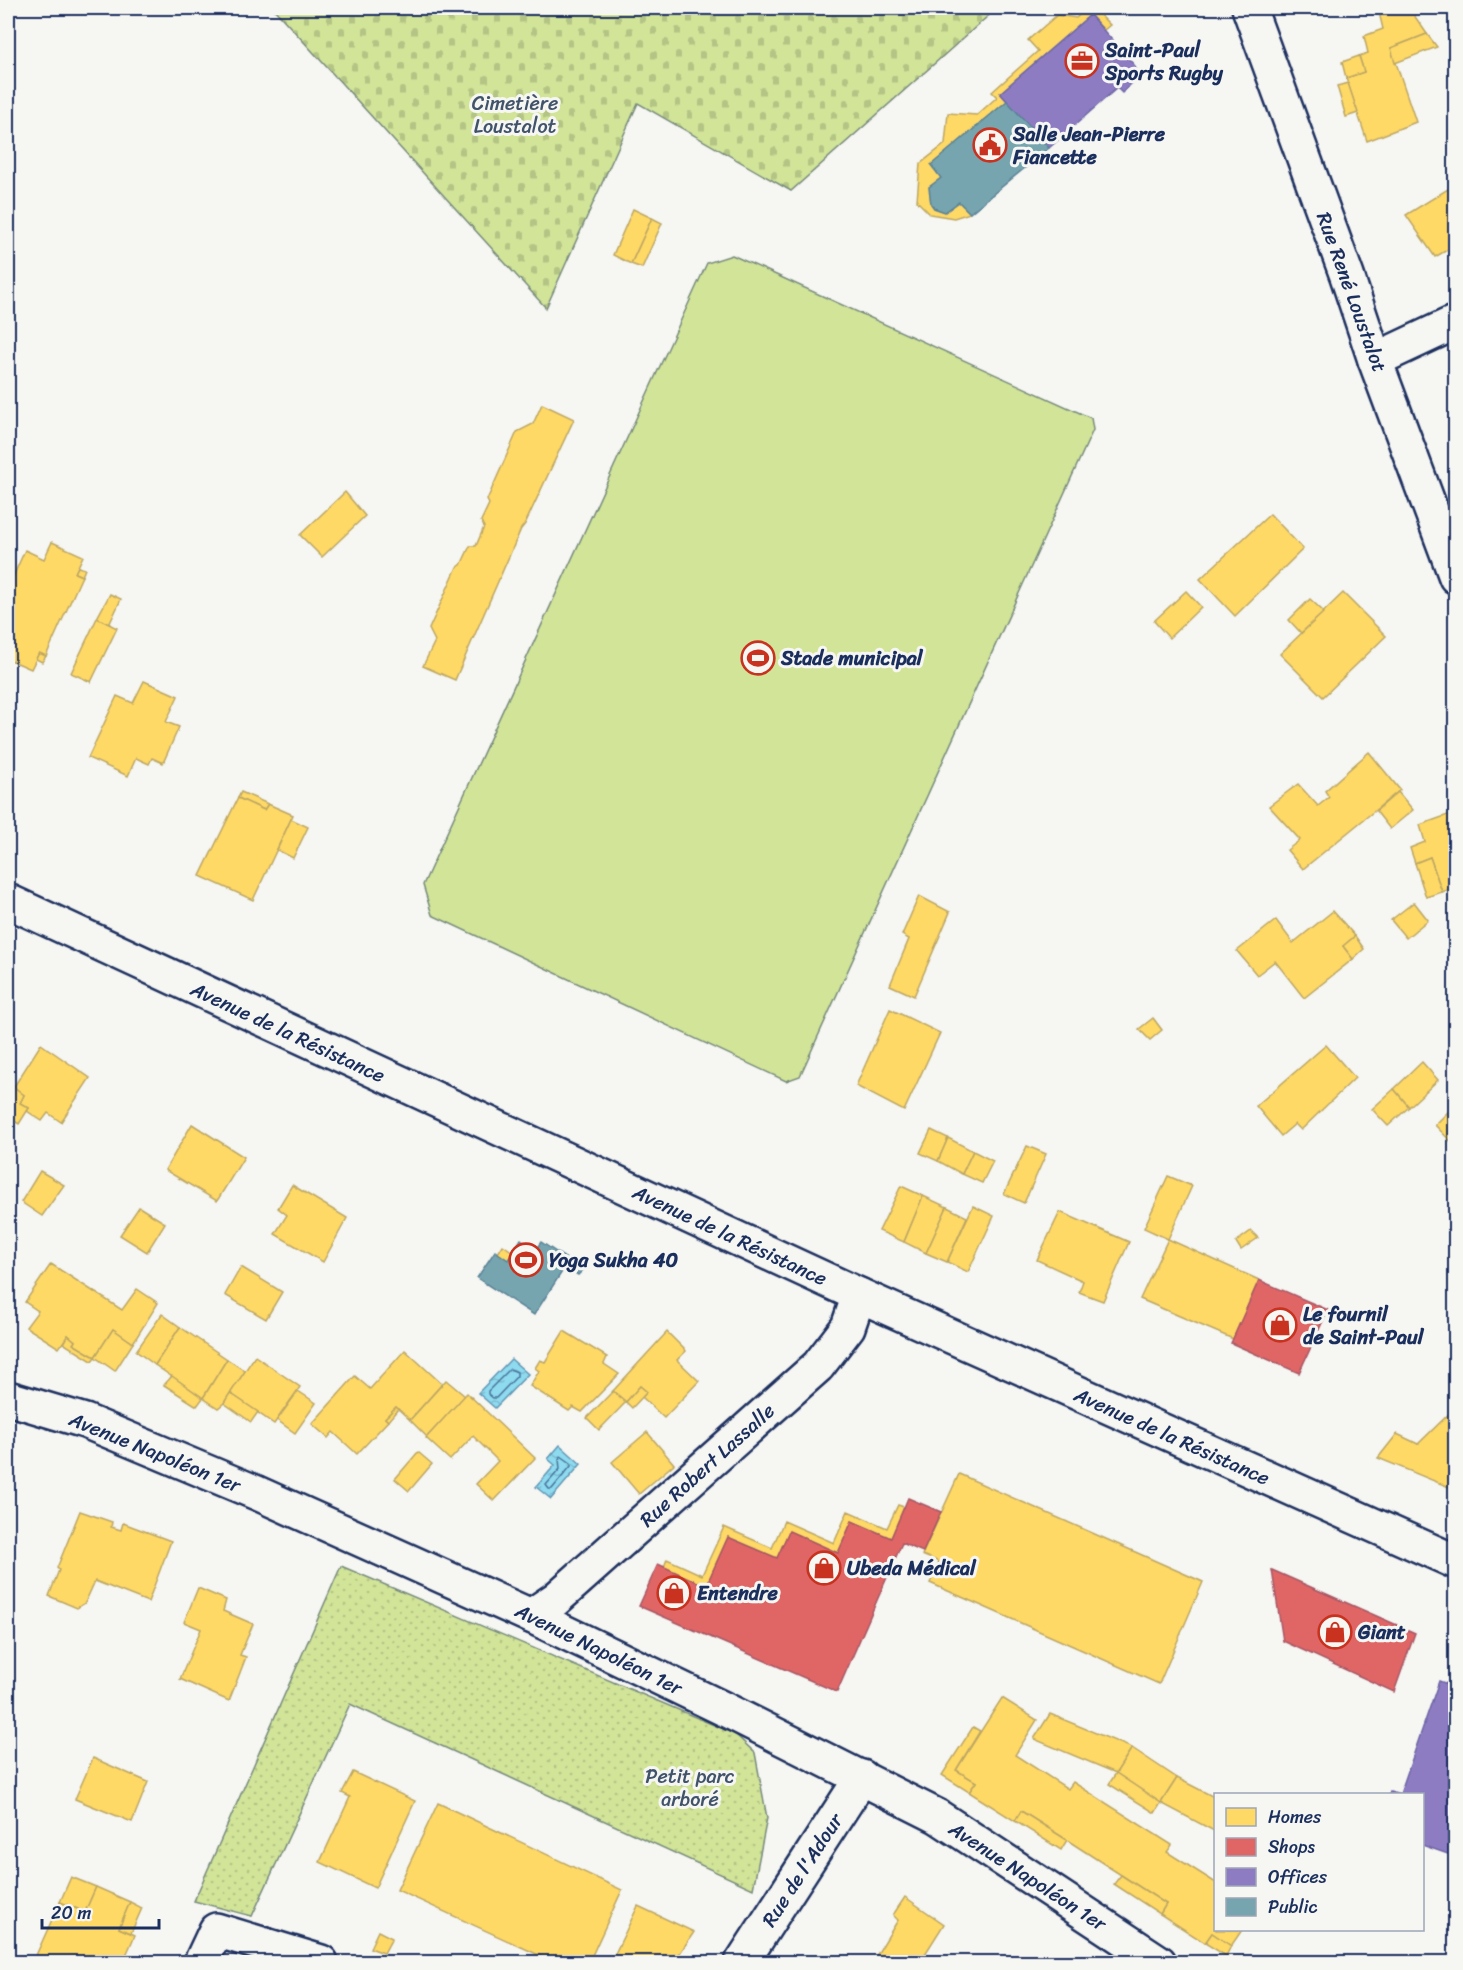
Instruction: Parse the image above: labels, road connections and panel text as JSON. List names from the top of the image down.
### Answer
{
  "streets": {
    "street": [
      "Rue René Loustalot",
      "Avenue de la Résistance",
      "Avenue Napoléon 1er",
      "Rue Robert Lassalle",
      "Rue de l'Adour"
    ]
  },
  "crossings": [
    ["Avenue de la Résistance", "Rue Robert Lassalle"],
    ["Avenue Napoléon 1er", "Rue Robert Lassalle"],
    ["Avenue Napoléon 1er", "Rue de l'Adour"]
  ],
  "parks": ["Cimetière Loustalot", "Petit parc arboré"],
  "places": {
    "office": ["Saint-Paul Sports Rugby"],
    "public building": ["Salle Jean-Pierre Fiancette"],
    "sports": ["Stade municipal", "Yoga Sukha 40"],
    "shop": [
      "Le fournil de Saint-Paul",
      "Ubeda Médical",
      "Entendre",
      "Giant"
    ]
  },
  "legend": [
    "Homes",
    "Shops",
    "Offices",
    "Public"
  ],
  "scale_bar": "20 m"
}
